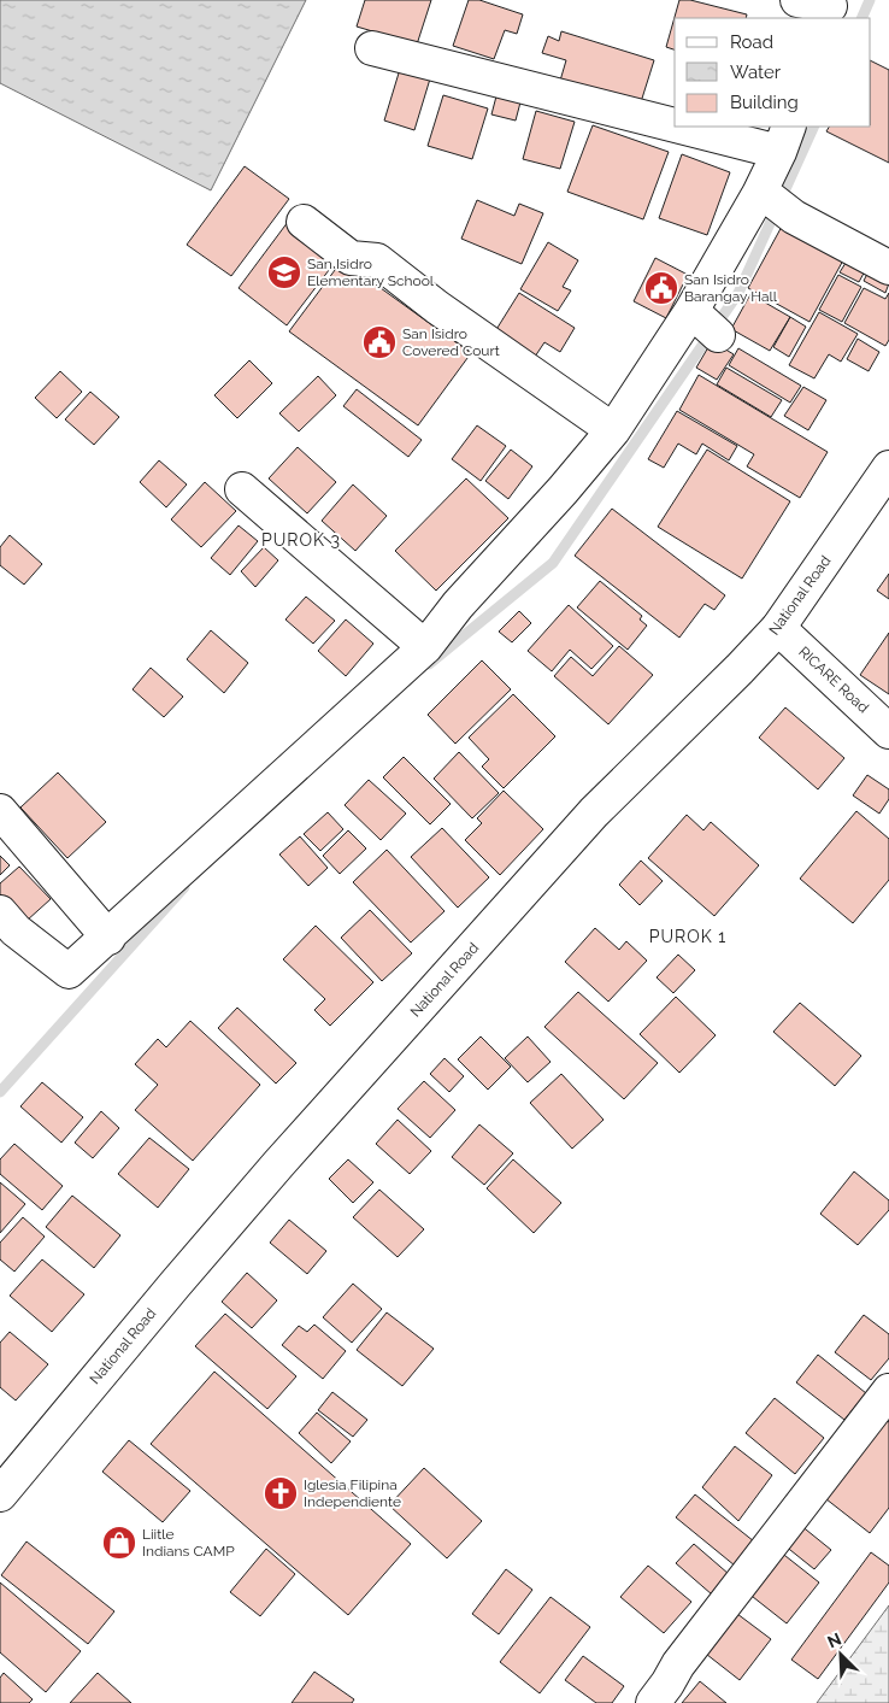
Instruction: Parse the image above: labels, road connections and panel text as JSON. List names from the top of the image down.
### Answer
{
  "streets": {
    "street": ["National Road", "RICARE Road"]
  },
  "crossings": [
    ["National Road", "RICARE Road"]
  ],
  "districts": ["PUROK 3", "PUROK 1"],
  "places": {
    "school or university": ["San Isidro Elementary School"],
    "public building": ["San Isidro Barangay Hall", "San Isidro Covered Court"],
    "church": ["Iglesia Filipina Independiente"],
    "shop": ["Liitle Indians CAMP"]
  },
  "legend": ["Road", "Water", "Building"],
  "north": "top left"
}
